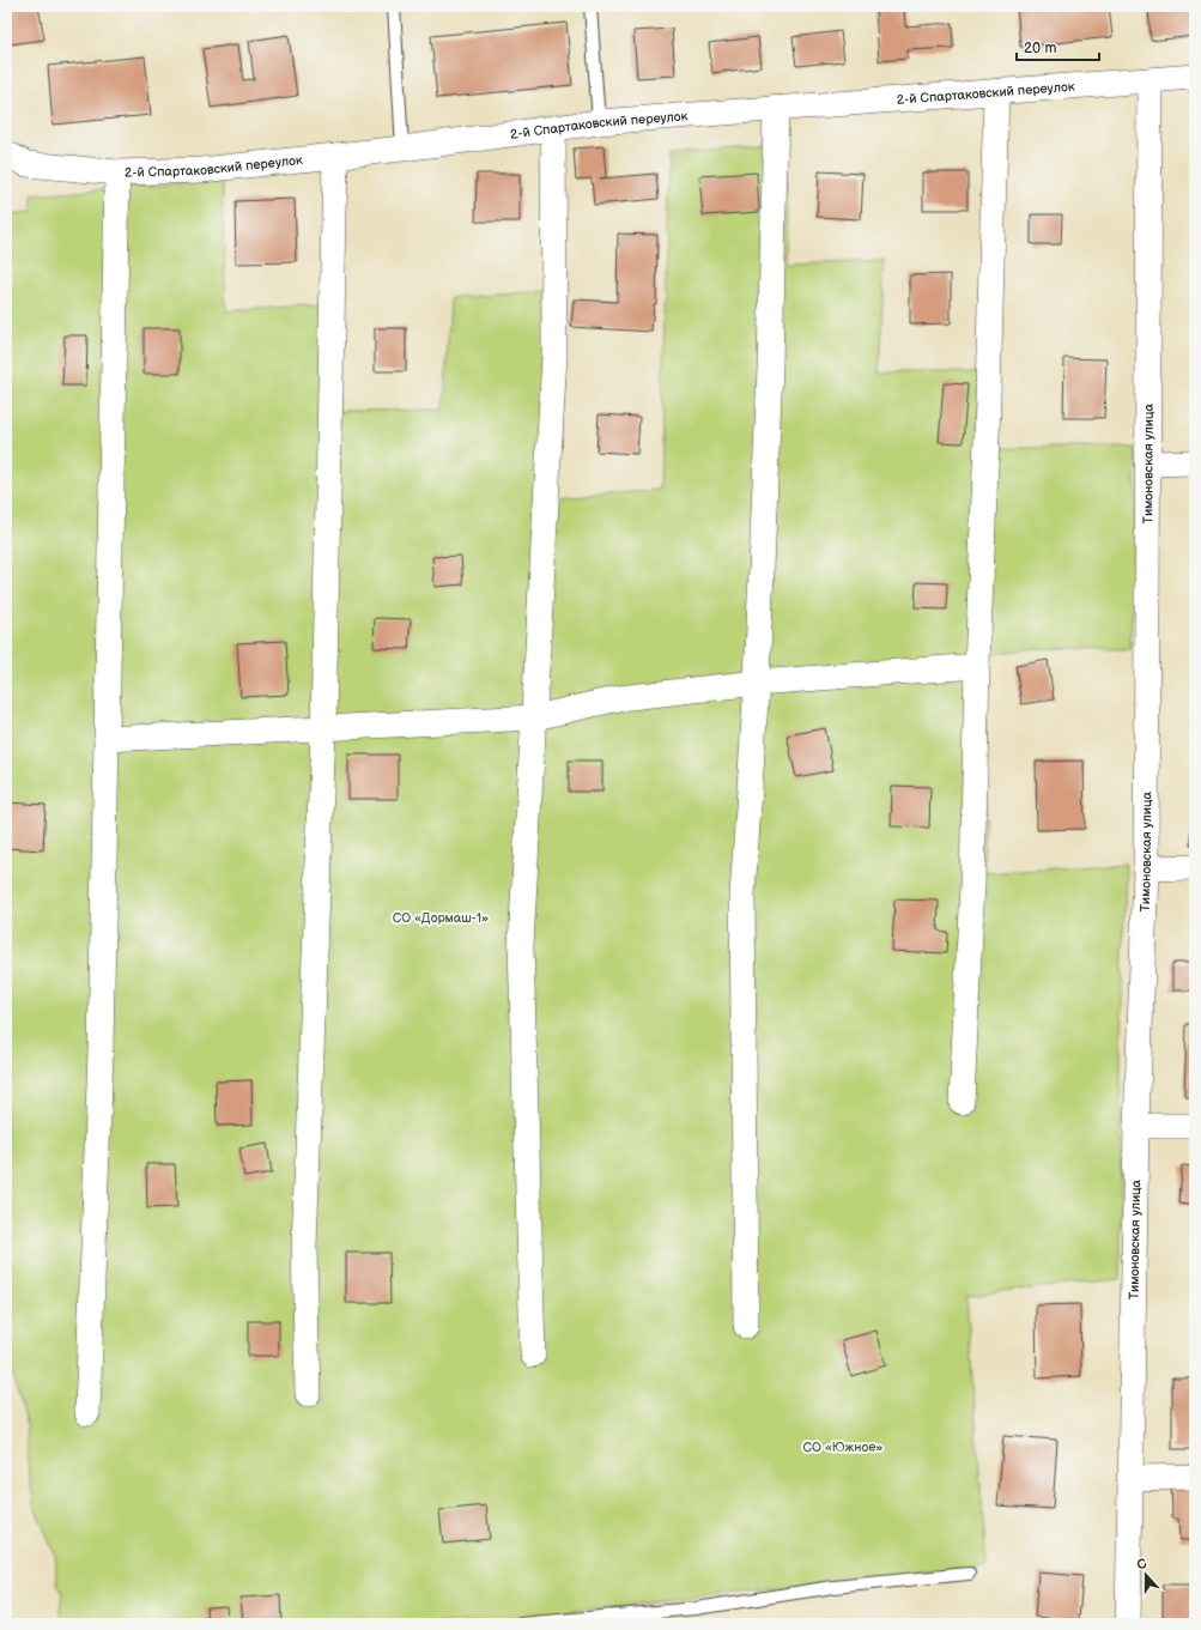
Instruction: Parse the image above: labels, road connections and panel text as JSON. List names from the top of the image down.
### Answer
{
  "streets": {
    "street": ["2-й Спартаковский переулок", "Тимоновская улица"]
  },
  "crossings": [
    ["2-й Спартаковский переулок", "Тимоновская улица"]
  ],
  "parks": ["СО «Дормаш-1»", "СО «Южное»"],
  "scale_bar": "20 m",
  "north": "top"
}
